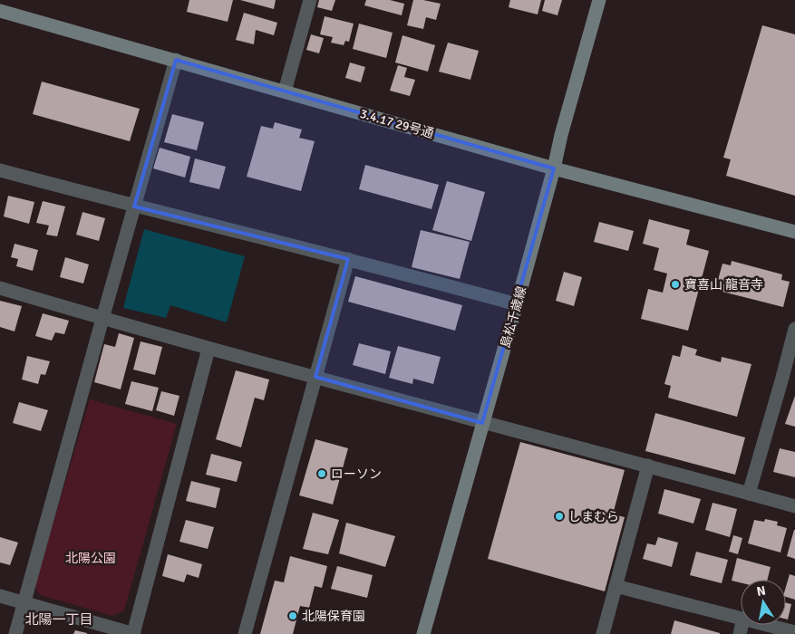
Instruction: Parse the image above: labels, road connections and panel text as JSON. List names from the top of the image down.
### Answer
{
  "streets": {
    "street": ["3.4.17 29号通", "島松千歳線"]
  },
  "crossings": [
    ["3.4.17 29号通", "島松千歳線"]
  ],
  "districts": ["北陽一丁目"],
  "parks": ["北陽公園"],
  "places": [
    "寶喜山 龍音寺",
    "ローソン",
    "しまむら",
    "北陽保育園"
  ],
  "north": "top"
}
